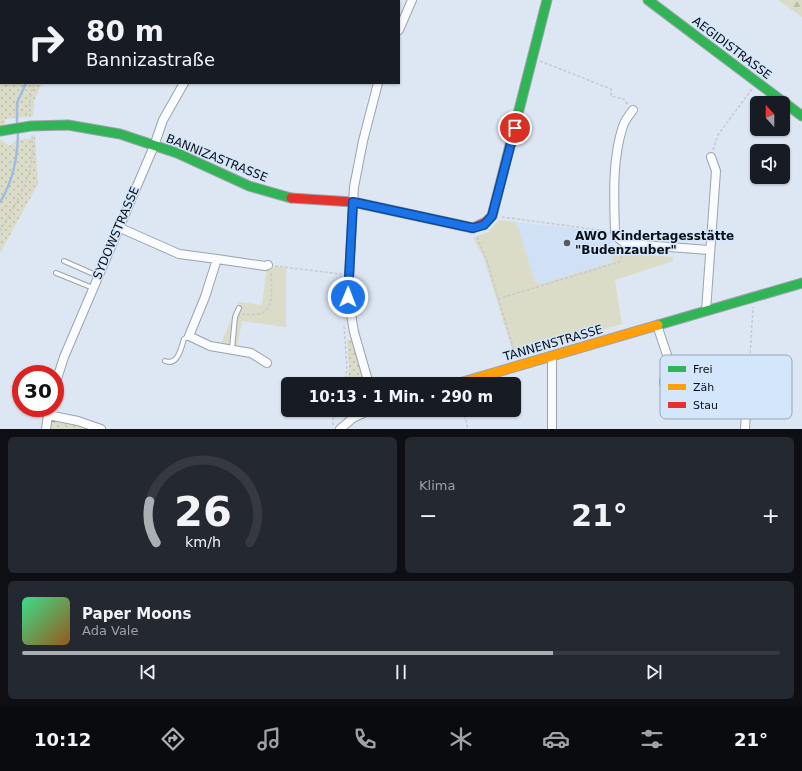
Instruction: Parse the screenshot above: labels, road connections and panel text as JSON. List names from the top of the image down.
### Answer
{
  "streets": {
    "street": [
      "AEGIDISTRASSE",
      "BANNIZASTRASSE",
      "SYDOWSTRASSE",
      "TANNENSTRASSE"
    ]
  },
  "crossings": [
    ["BANNIZASTRASSE", "SYDOWSTRASSE"]
  ],
  "places": ["AWO Kindertagesstätte \"Budenzauber\""],
  "legend": ["Frei", "Zäh", "Stau"],
  "north": "top",
  "page": {
    "turn": ["80 m", "Bannizastraße"],
    "limit": "30",
    "trip": "10:13 · 1 Min. · 290 m",
    "tile": "Klima",
    "heat": ["−", "21°", "+"],
    "song": ["Paper Moons", "Ada Vale"],
    "tabs": ["10:12", "21°"],
    "gauge": ["26", "km/h"]
  }
}
